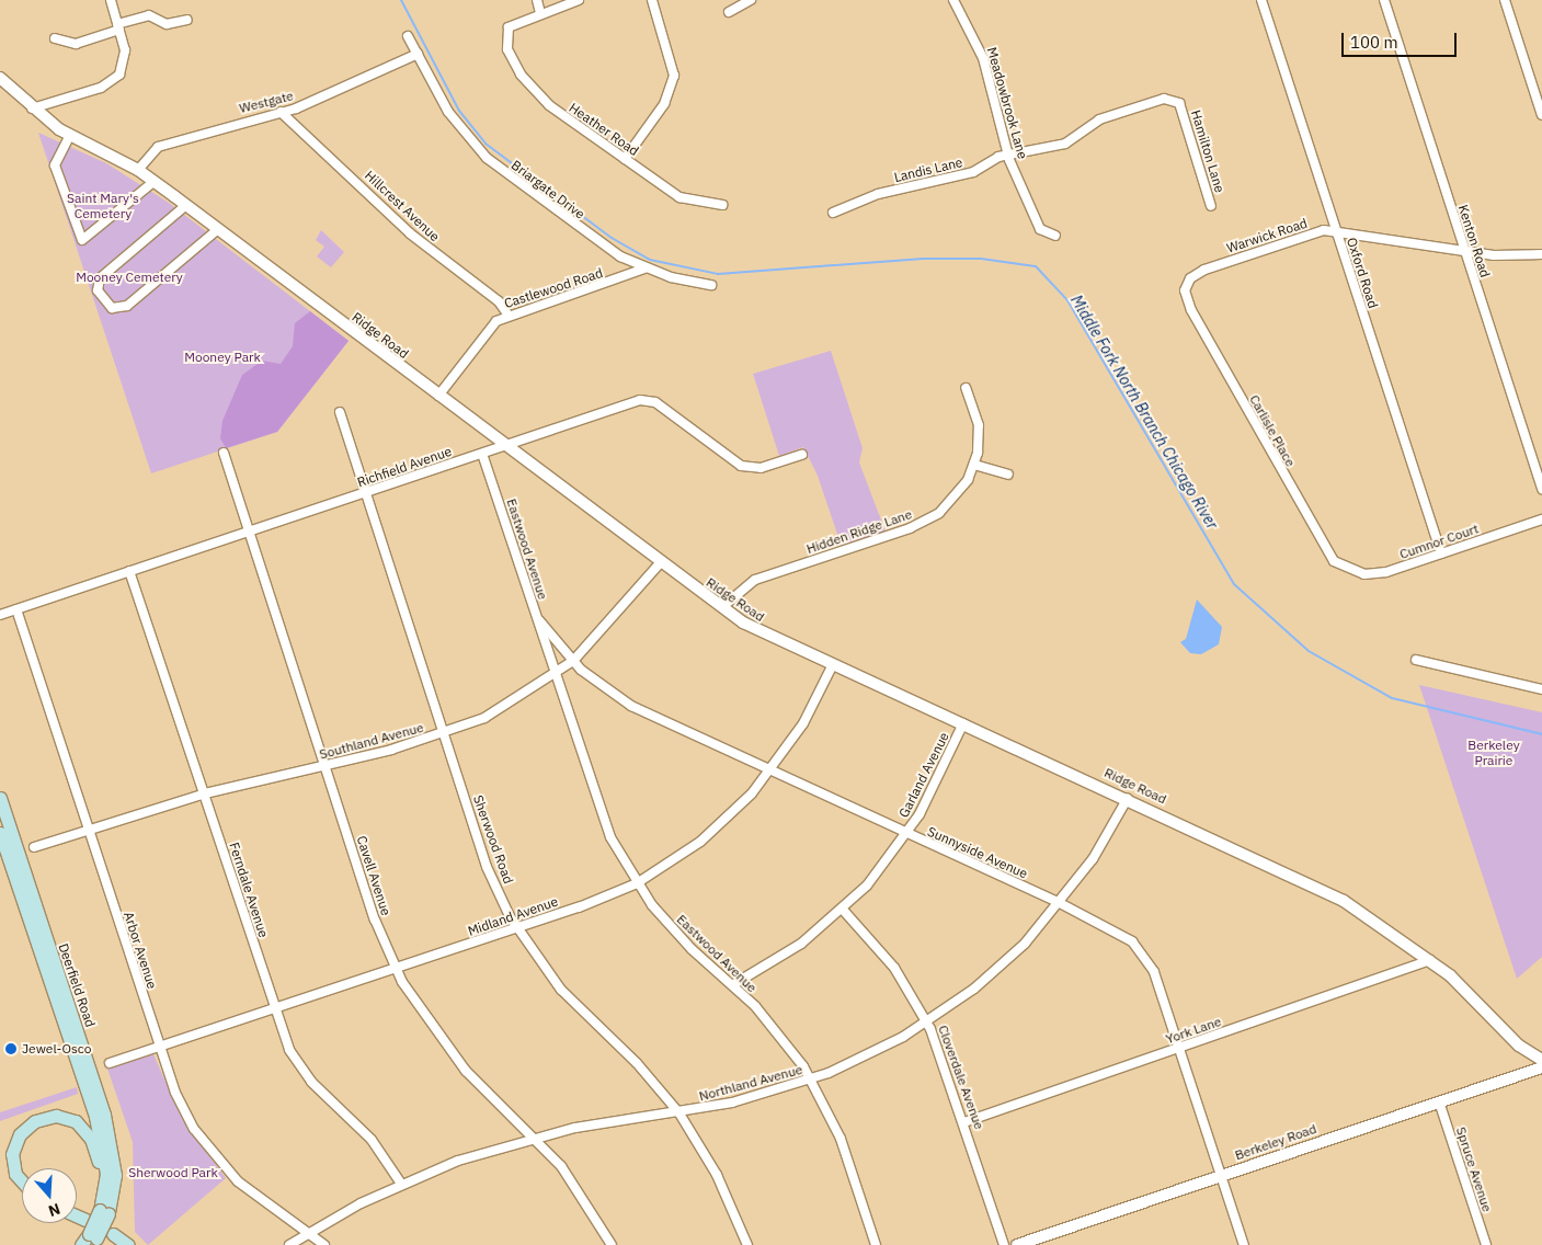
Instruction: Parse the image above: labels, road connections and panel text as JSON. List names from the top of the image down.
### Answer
{
  "streets": {
    "main road": ["Deerfield Road"],
    "street": [
      "Westgate",
      "Meadowbrook Lane",
      "Heather Road",
      "Hamilton Lane",
      "Landis Lane",
      "Briargate Drive",
      "Hillcrest Avenue",
      "Warwick Road",
      "Kenton Road",
      "Oxford Road",
      "Castlewood Road",
      "Ridge Road",
      "Carlisle Place",
      "Richfield Avenue",
      "Hidden Ridge Lane",
      "Cumnor Court",
      "Eastwood Avenue",
      "Southland Avenue",
      "Garland Avenue",
      "Sherwood Road",
      "Sunnyside Avenue",
      "Cavell Avenue",
      "Ferndale Avenue",
      "Midland Avenue",
      "Arbor Avenue",
      "York Lane",
      "Cloverdale Avenue",
      "Northland Avenue",
      "Berkeley Road",
      "Spruce Avenue"
    ]
  },
  "crossings": [
    ["Westgate", "Briargate Drive"],
    ["Westgate", "Hillcrest Avenue"],
    ["Westgate", "Ridge Road"],
    ["Meadowbrook Lane", "Landis Lane"],
    ["Hamilton Lane", "Landis Lane"],
    ["Briargate Drive", "Castlewood Road"],
    ["Hillcrest Avenue", "Castlewood Road"],
    ["Warwick Road", "Kenton Road"],
    ["Warwick Road", "Oxford Road"],
    ["Warwick Road", "Carlisle Place"],
    ["Oxford Road", "Cumnor Court"],
    ["Castlewood Road", "Ridge Road"],
    ["Ridge Road", "Richfield Avenue"],
    ["Ridge Road", "Hidden Ridge Lane"],
    ["Ridge Road", "Southland Avenue"],
    ["Ridge Road", "Garland Avenue"],
    ["Ridge Road", "Midland Avenue"],
    ["Ridge Road", "York Lane"],
    ["Ridge Road", "Northland Avenue"],
    ["Carlisle Place", "Cumnor Court"],
    ["Richfield Avenue", "Eastwood Avenue"],
    ["Richfield Avenue", "Sherwood Road"],
    ["Richfield Avenue", "Cavell Avenue"],
    ["Richfield Avenue", "Ferndale Avenue"],
    ["Richfield Avenue", "Arbor Avenue"],
    ["Eastwood Avenue", "Southland Avenue"],
    ["Eastwood Avenue", "Garland Avenue"],
    ["Eastwood Avenue", "Sunnyside Avenue"],
    ["Eastwood Avenue", "Midland Avenue"],
    ["Eastwood Avenue", "Northland Avenue"],
    ["Southland Avenue", "Sherwood Road"],
    ["Southland Avenue", "Sunnyside Avenue"],
    ["Southland Avenue", "Cavell Avenue"],
    ["Southland Avenue", "Ferndale Avenue"],
    ["Southland Avenue", "Arbor Avenue"],
    ["Garland Avenue", "Sunnyside Avenue"],
    ["Garland Avenue", "Cloverdale Avenue"],
    ["Sherwood Road", "Midland Avenue"],
    ["Sherwood Road", "Northland Avenue"],
    ["Sunnyside Avenue", "Midland Avenue"],
    ["Sunnyside Avenue", "York Lane"],
    ["Sunnyside Avenue", "Northland Avenue"],
    ["Sunnyside Avenue", "Berkeley Road"],
    ["Cavell Avenue", "Midland Avenue"],
    ["Cavell Avenue", "Northland Avenue"],
    ["Ferndale Avenue", "Midland Avenue"],
    ["Ferndale Avenue", "Northland Avenue"],
    ["Midland Avenue", "Arbor Avenue"],
    ["Arbor Avenue", "Northland Avenue"],
    ["York Lane", "Cloverdale Avenue"],
    ["Cloverdale Avenue", "Northland Avenue"],
    ["Berkeley Road", "Spruce Avenue"]
  ],
  "water": ["Middle Fork North Branch Chicago River"],
  "parks": [
    "Saint Mary's Cemetery",
    "Mooney Cemetery",
    "Mooney Park",
    "Berkeley Prairie",
    "Sherwood Park"
  ],
  "places": ["Jewel-Osco"],
  "scale_bar": "100 m",
  "north": "bottom"
}
